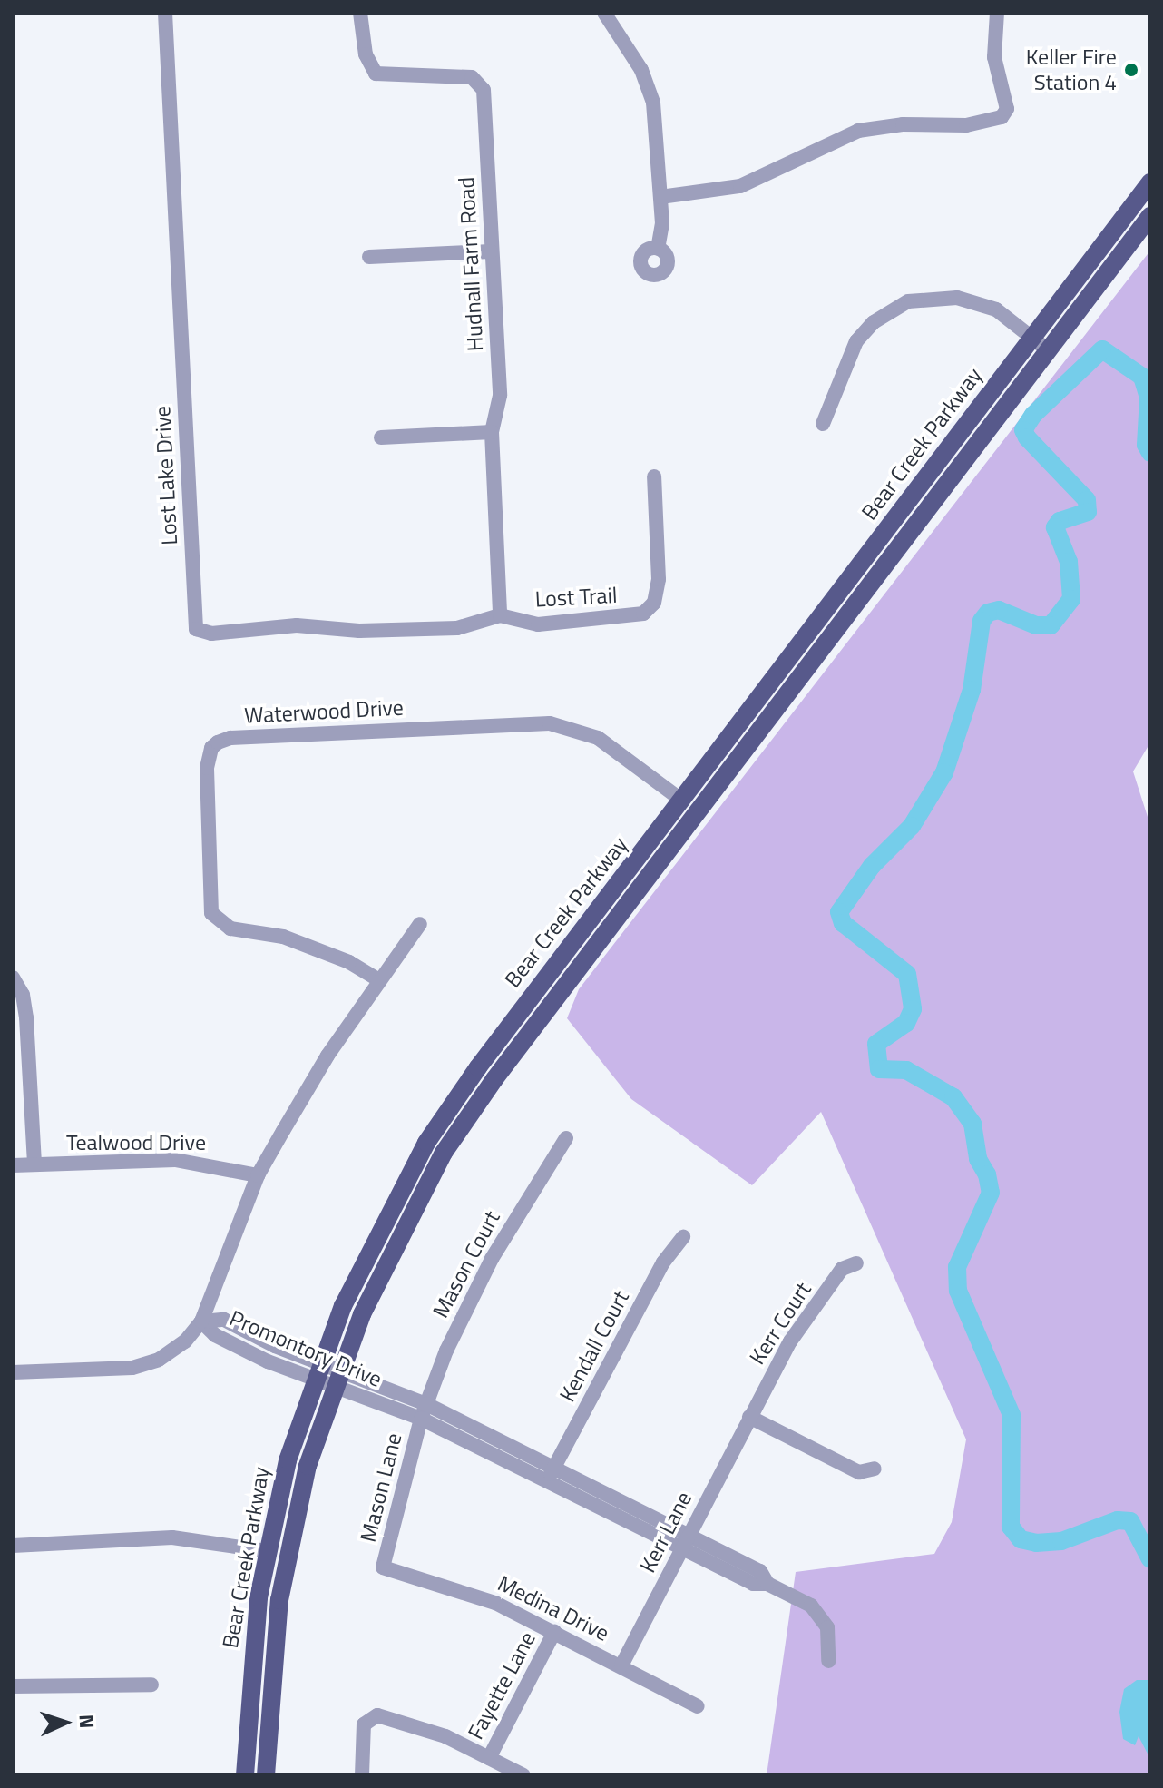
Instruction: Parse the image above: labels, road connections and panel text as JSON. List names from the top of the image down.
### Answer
{
  "streets": {
    "main road": ["Bear Creek Parkway"],
    "street": [
      "Hudnall Farm Road",
      "Lost Lake Drive",
      "Lost Trail",
      "Waterwood Drive",
      "Tealwood Drive",
      "Mason Court",
      "Kerr Court",
      "Kendall Court",
      "Promontory Drive",
      "Mason Lane",
      "Kerr Lane",
      "Medina Drive",
      "Fayette Lane"
    ]
  },
  "crossings": [
    ["Hudnall Farm Road", "Lost Lake Drive"],
    ["Hudnall Farm Road", "Lost Trail"],
    ["Bear Creek Parkway", "Waterwood Drive"],
    ["Bear Creek Parkway", "Promontory Drive"],
    ["Lost Lake Drive", "Lost Trail"],
    ["Mason Court", "Promontory Drive"],
    ["Mason Court", "Mason Lane"],
    ["Kerr Court", "Kerr Lane"],
    ["Kendall Court", "Promontory Drive"],
    ["Promontory Drive", "Mason Lane"],
    ["Promontory Drive", "Kerr Lane"],
    ["Mason Lane", "Medina Drive"],
    ["Kerr Lane", "Medina Drive"],
    ["Medina Drive", "Fayette Lane"]
  ],
  "places": ["Keller Fire Station 4"],
  "north": "right"
}
